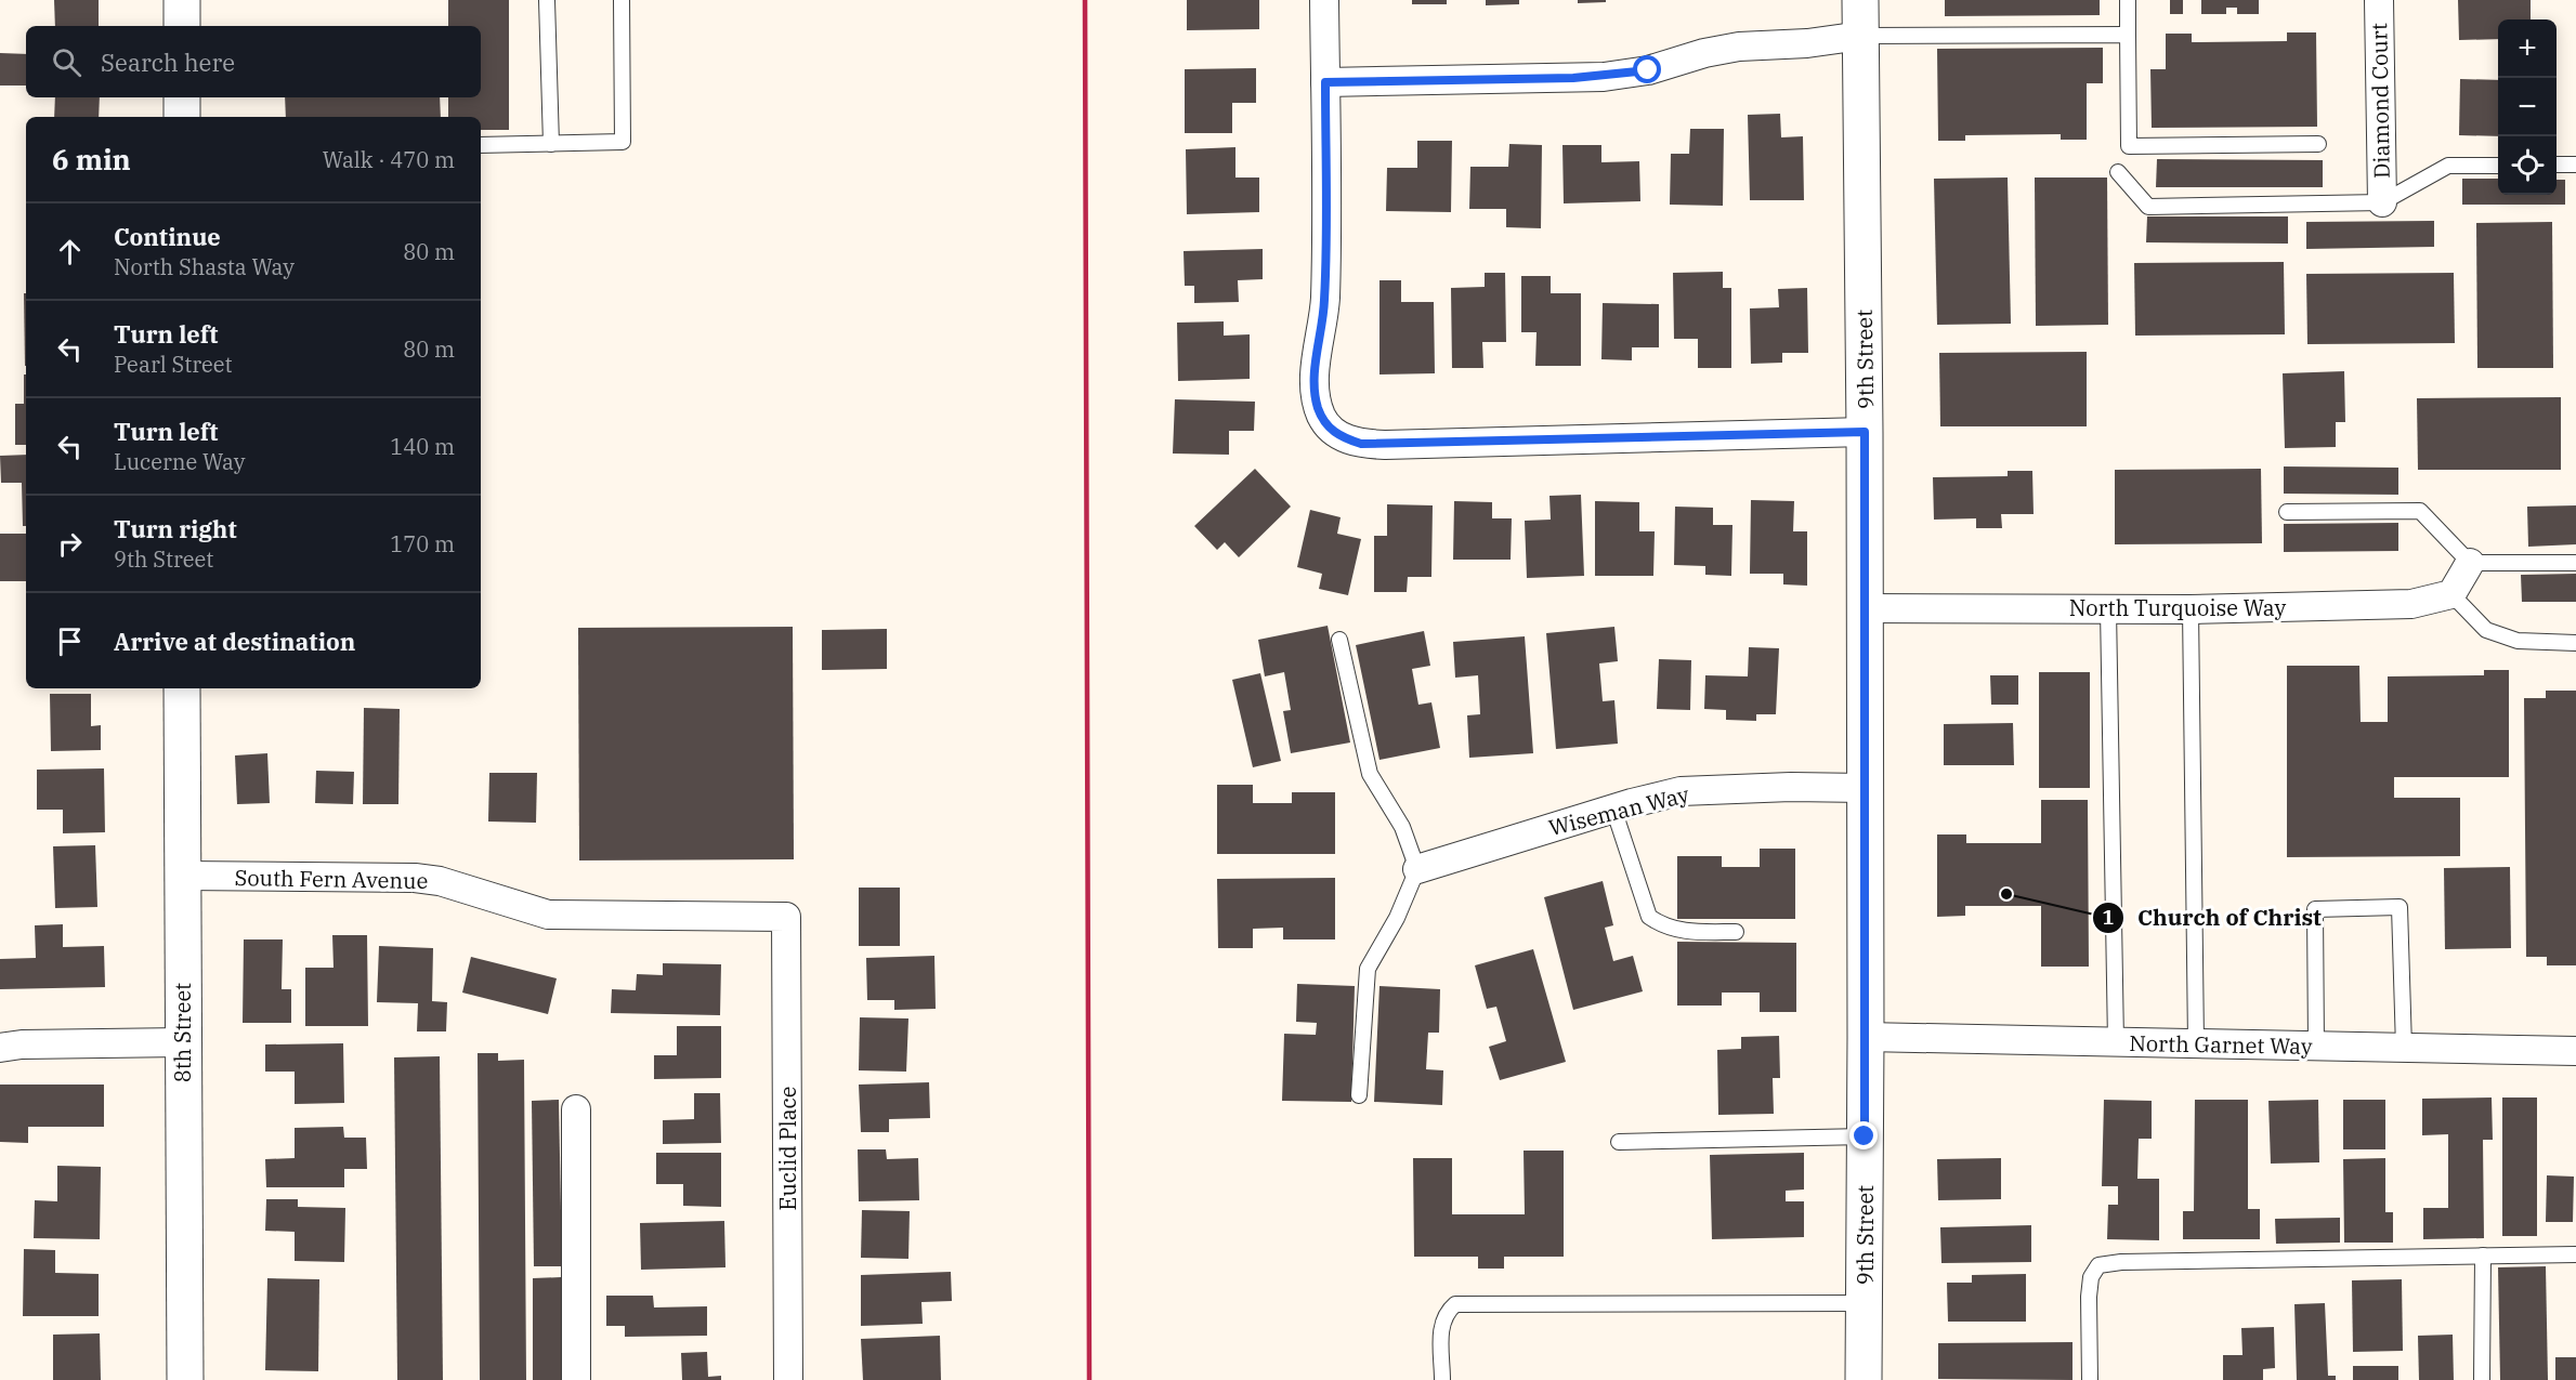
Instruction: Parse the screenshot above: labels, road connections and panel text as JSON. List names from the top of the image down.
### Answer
{
  "streets": {
    "street": [
      "Diamond Court",
      "9th Street",
      "North Turquoise Way",
      "Wiseman Way",
      "South Fern Avenue",
      "8th Street",
      "North Garnet Way",
      "Euclid Place"
    ]
  },
  "crossings": [
    ["9th Street", "North Turquoise Way"],
    ["9th Street", "Wiseman Way"],
    ["9th Street", "North Garnet Way"],
    ["South Fern Avenue", "8th Street"],
    ["South Fern Avenue", "Euclid Place"]
  ],
  "places": ["Church of Christ"],
  "page": {
    "map_buttons": ["+", "−"],
    "search": "Search here",
    "heading": ["6 min", "Walk · 470 m"],
    "list": [
      ["Continue", "North Shasta Way", "80 m"],
      ["Turn left", "Pearl Street", "80 m"],
      ["Turn left", "Lucerne Way", "140 m"],
      ["Turn right", "9th Street", "170 m"],
      "Arrive at destination"
    ]
  }
}
